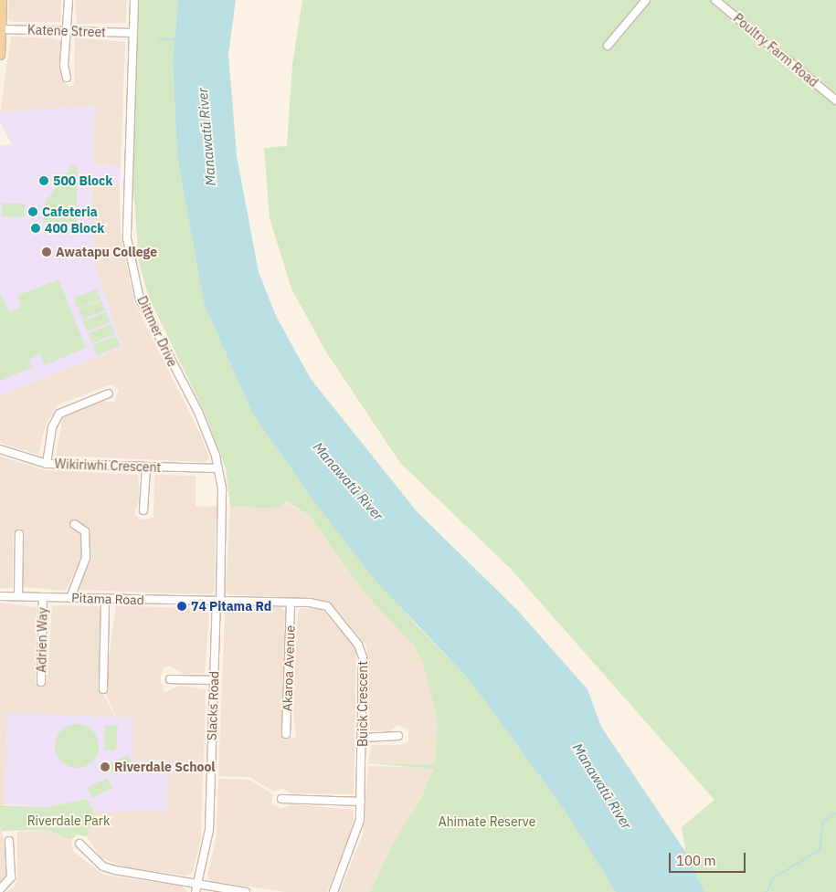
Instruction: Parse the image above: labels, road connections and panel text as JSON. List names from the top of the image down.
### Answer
{
  "streets": {
    "street": [
      "Katene Street",
      "Poultry Farm Road",
      "Dittmer Drive",
      "Wikiriwhi Crescent",
      "Pitama Road",
      "Adrien Way",
      "Akaroa Avenue",
      "Buick Crescent",
      "Slacks Road"
    ]
  },
  "crossings": [
    ["Katene Street", "Dittmer Drive"],
    ["Dittmer Drive", "Wikiriwhi Crescent"],
    ["Dittmer Drive", "Pitama Road"],
    ["Dittmer Drive", "Buick Crescent"],
    ["Dittmer Drive", "Slacks Road"],
    ["Pitama Road", "Adrien Way"],
    ["Pitama Road", "Buick Crescent"],
    ["Pitama Road", "Slacks Road"],
    ["Akaroa Avenue", "Buick Crescent"],
    ["Buick Crescent", "Slacks Road"]
  ],
  "water": ["Manawatū River"],
  "parks": ["Riverdale Park", "Ahimate Reserve"],
  "places": [
    "500 Block",
    "Cafeteria",
    "400 Block",
    "Awatapu College",
    "74 Pitama Rd",
    "Riverdale School"
  ],
  "scale_bar": "100 m"
}
